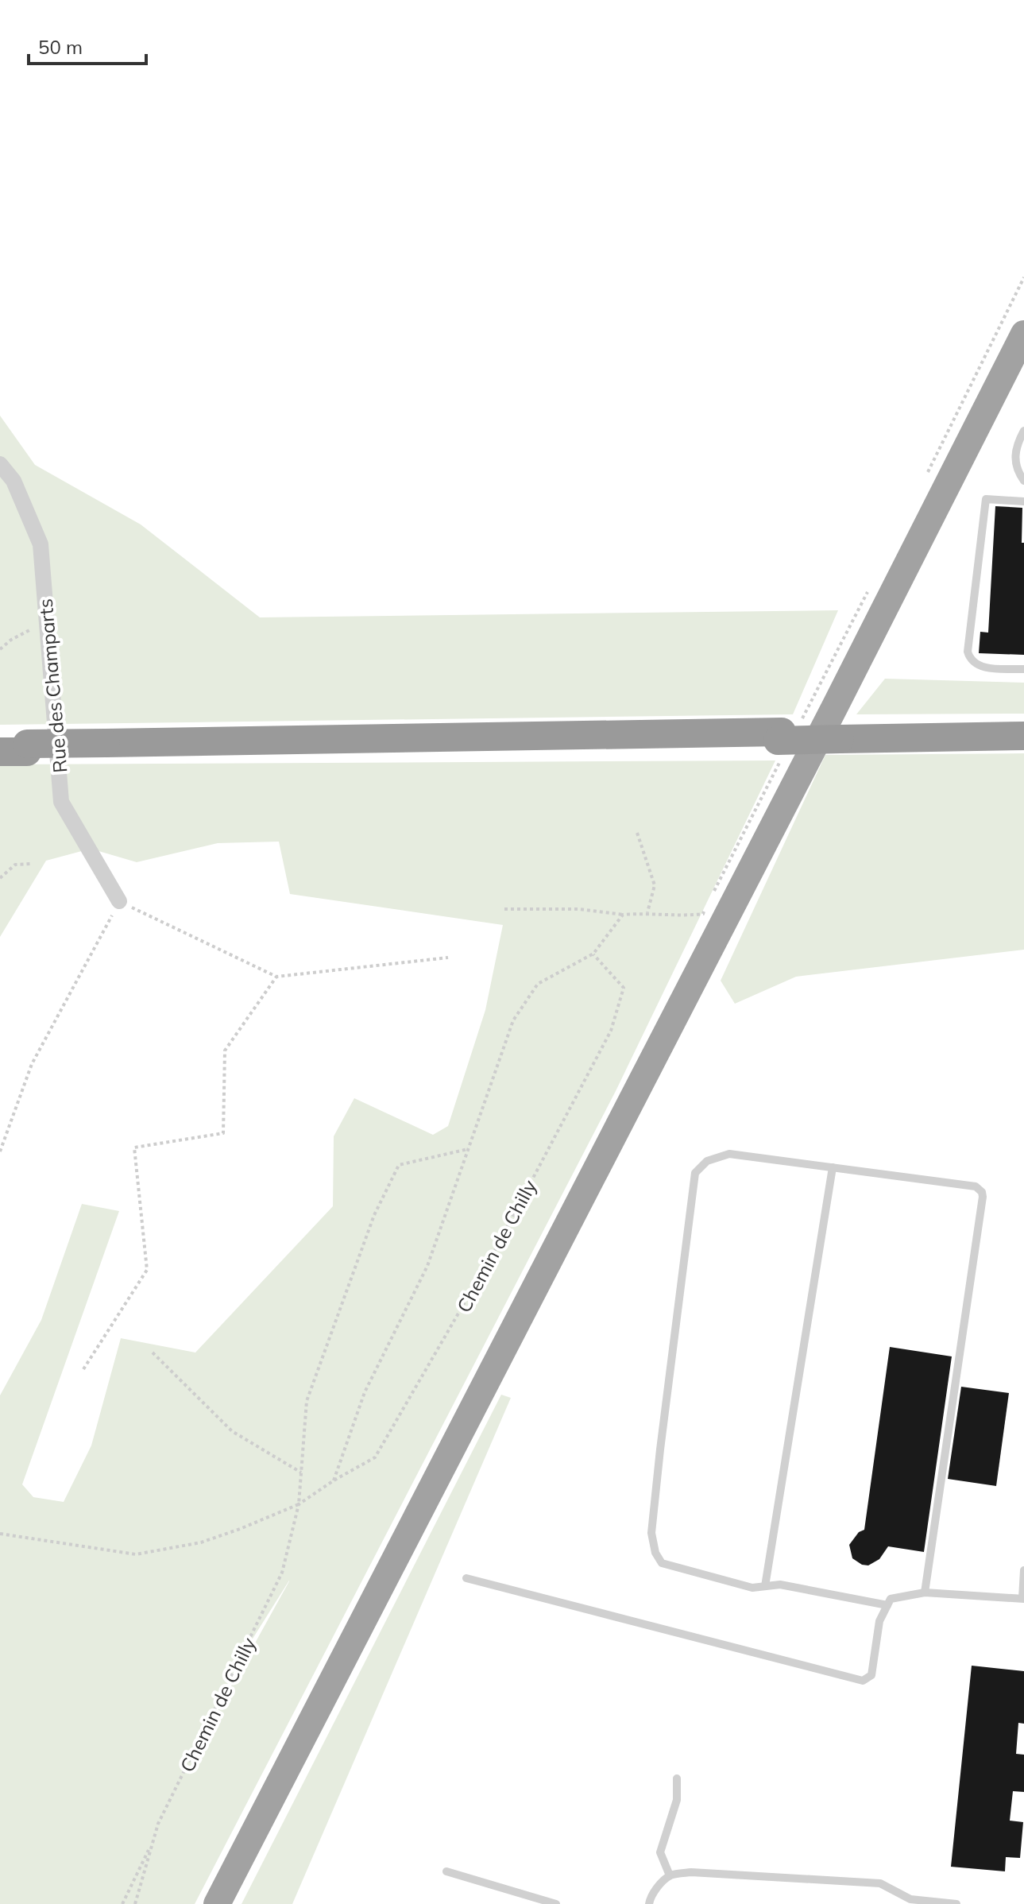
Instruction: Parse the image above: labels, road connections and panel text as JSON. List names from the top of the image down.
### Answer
{
  "streets": {
    "street": ["Rue des Champarts"],
    "path": ["Chemin de Chilly"]
  },
  "scale_bar": "50 m"
}
